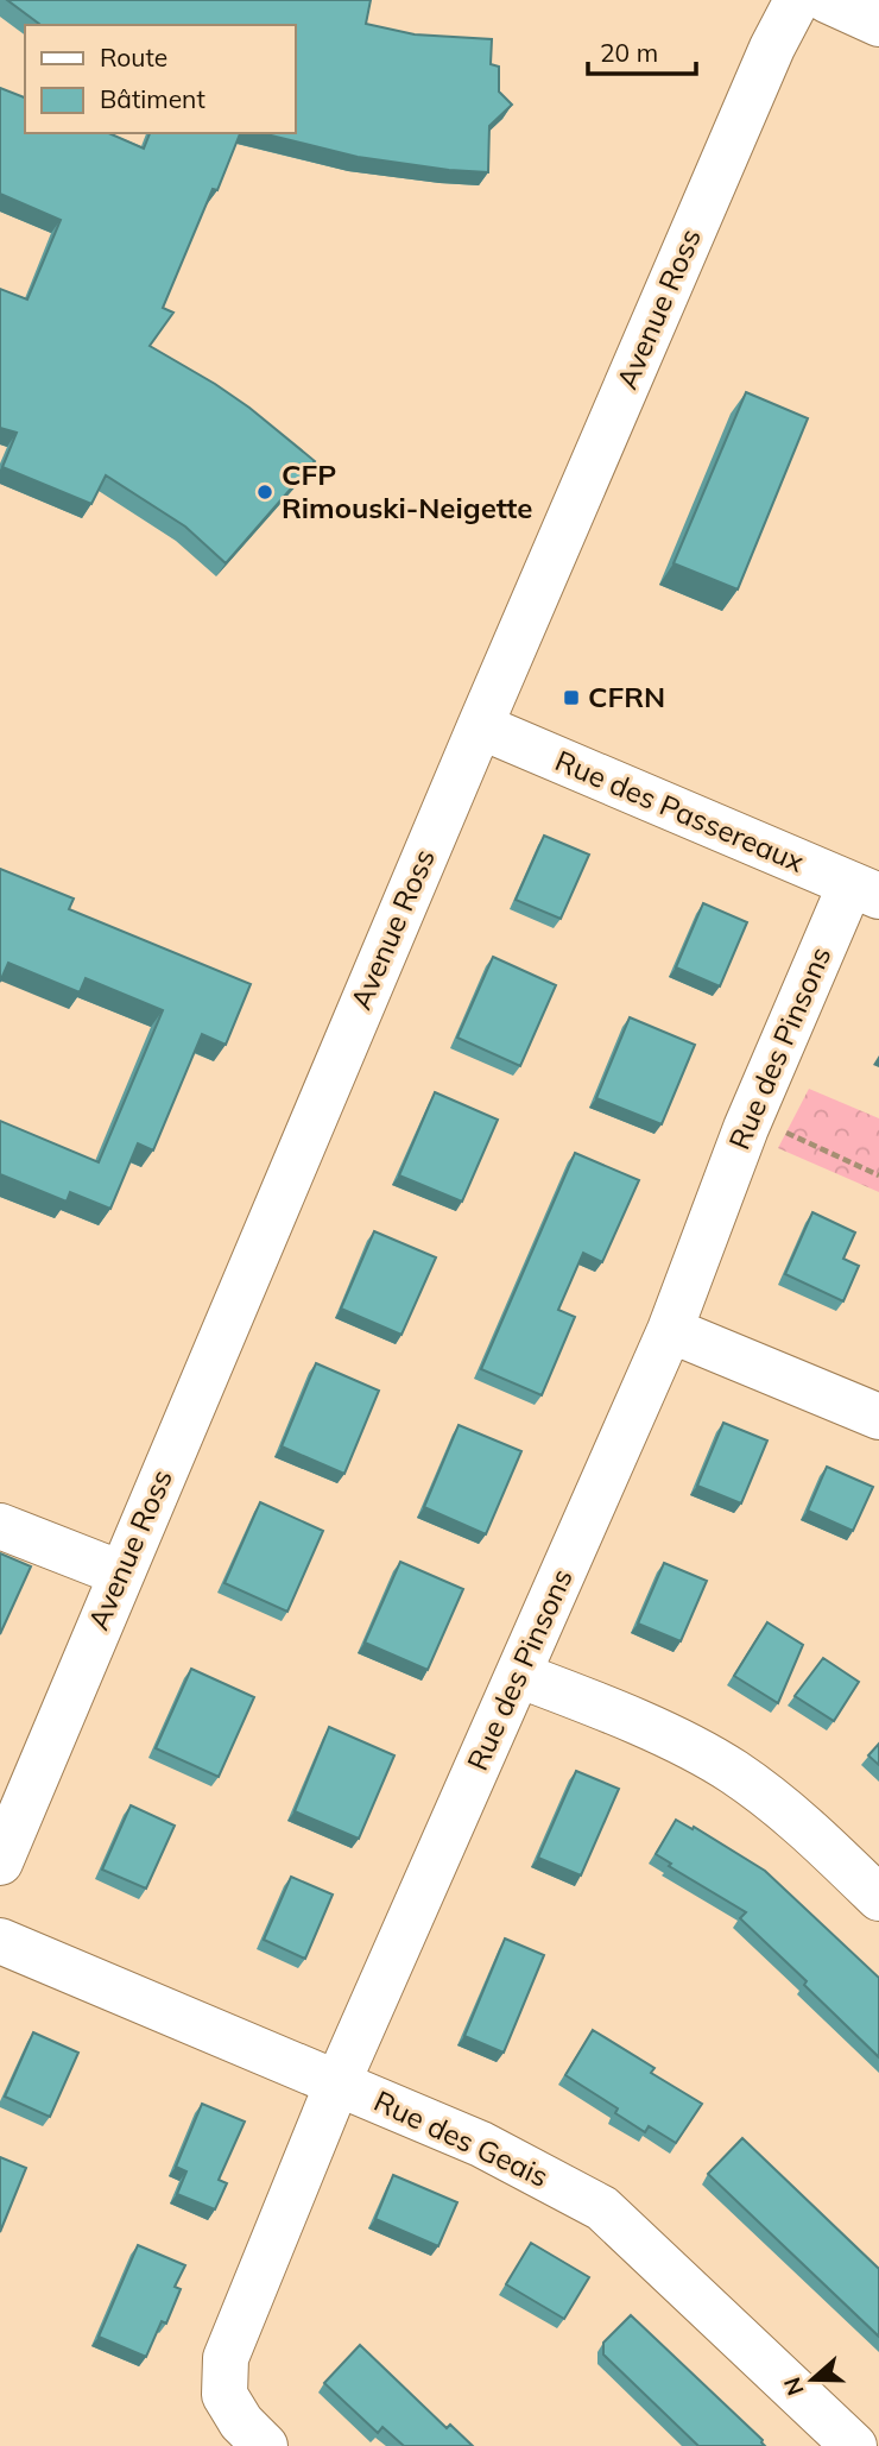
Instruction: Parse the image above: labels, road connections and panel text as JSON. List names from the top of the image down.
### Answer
{
  "streets": {
    "street": [
      "Avenue Ross",
      "Rue des Passereaux",
      "Rue des Pinsons",
      "Rue des Geais"
    ]
  },
  "crossings": [
    ["Avenue Ross", "Rue des Passereaux"],
    ["Rue des Passereaux", "Rue des Pinsons"],
    ["Rue des Pinsons", "Rue des Geais"]
  ],
  "places": {
    "other": ["CFP Rimouski-Neigette"],
    "transit": ["CFRN"]
  },
  "legend": ["Route", "Bâtiment"],
  "scale_bar": "20 m",
  "north": "left"
}
